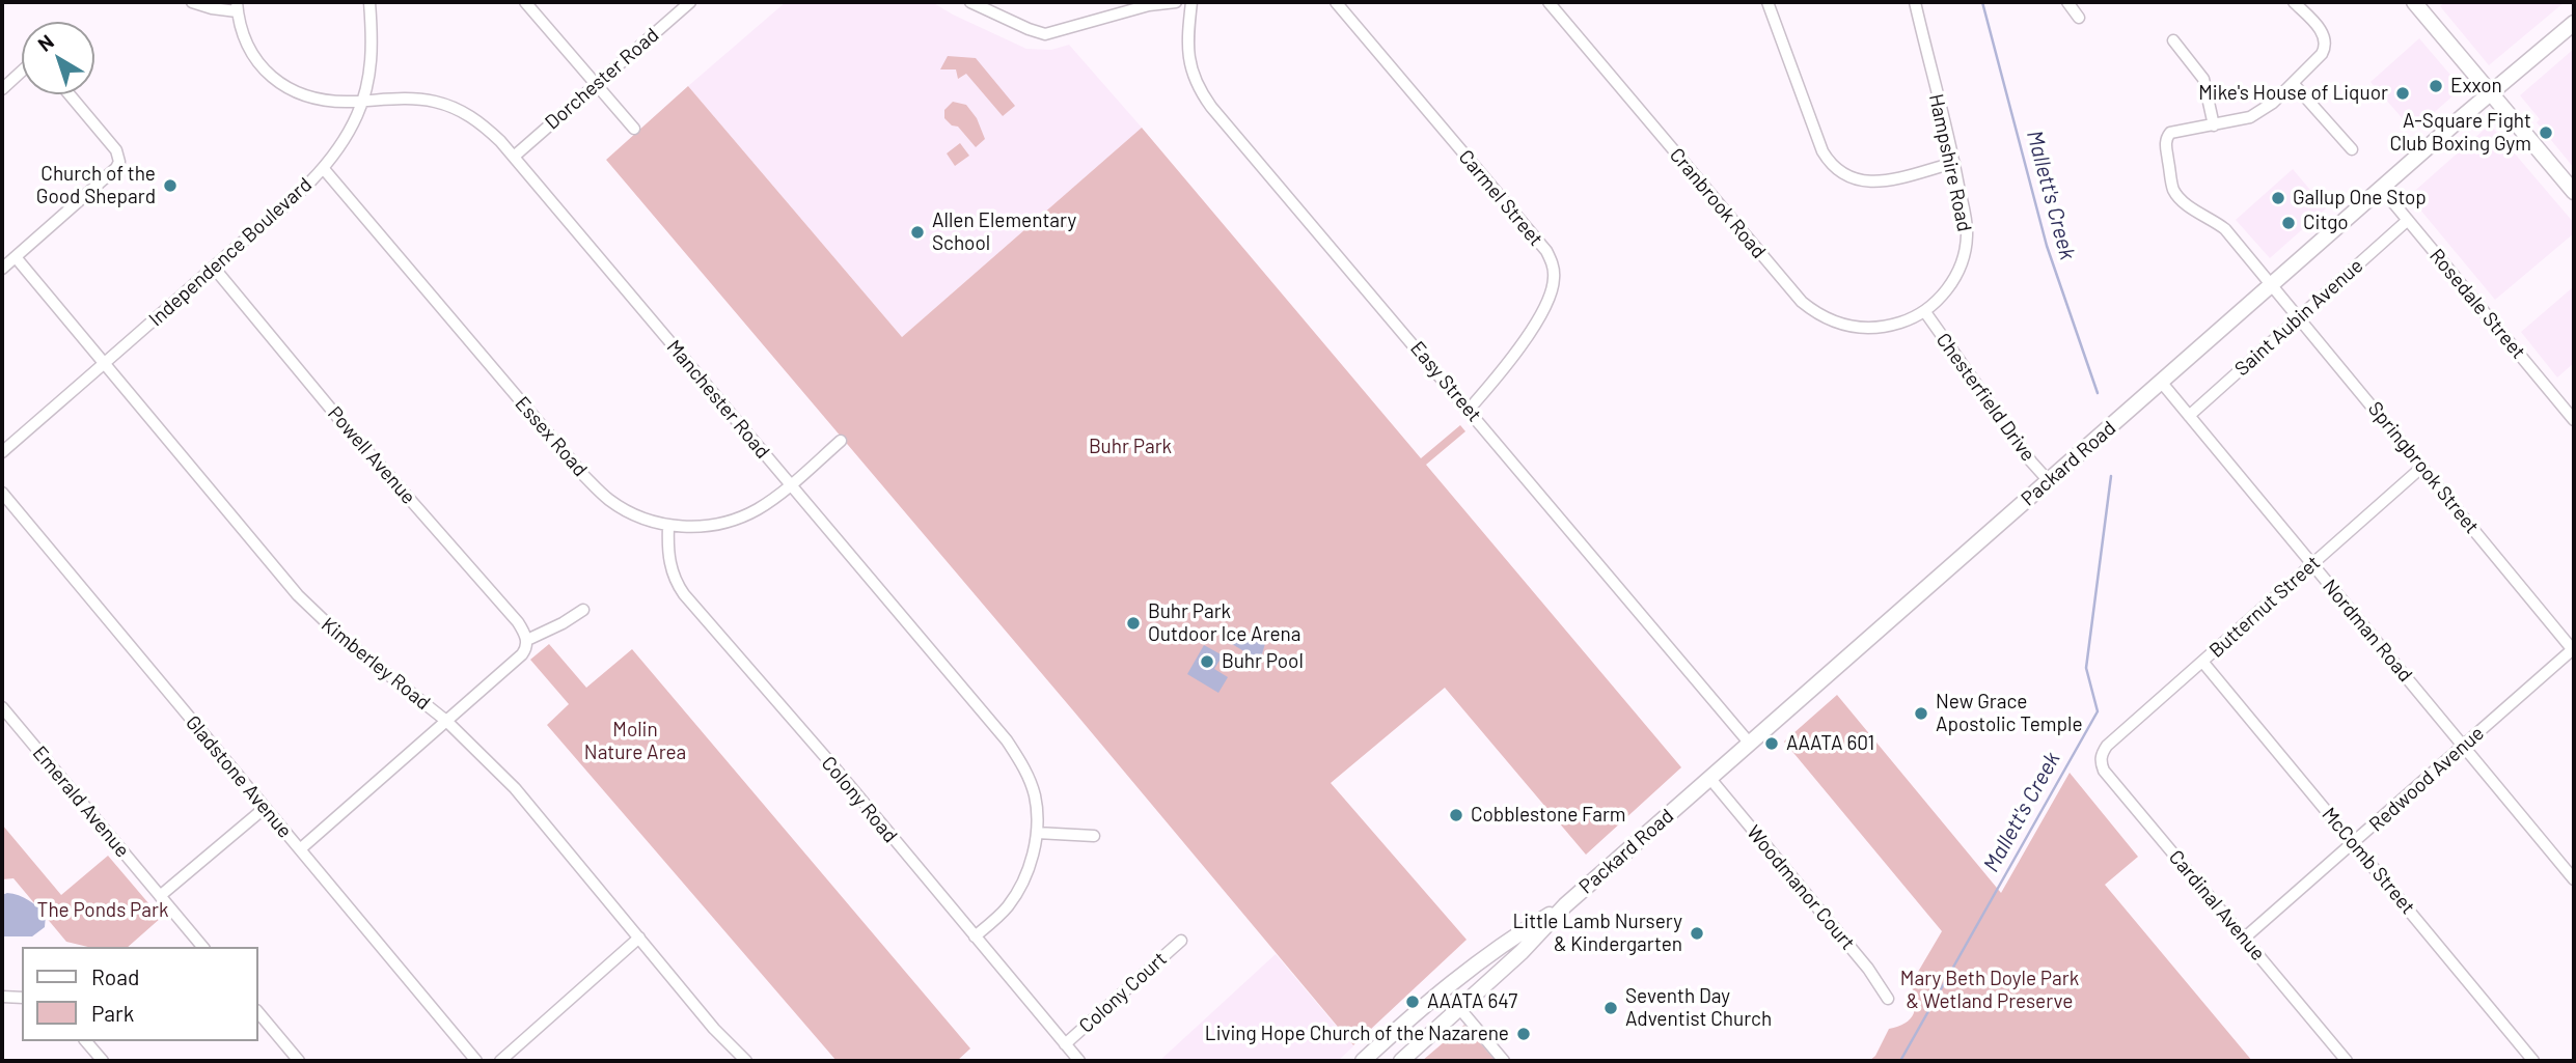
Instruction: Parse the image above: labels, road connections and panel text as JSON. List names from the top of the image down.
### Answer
{
  "streets": {
    "main road": ["Packard Road"],
    "street": [
      "Dorchester Road",
      "Hampshire Road",
      "Carmel Street",
      "Cranbrook Road",
      "Independence Boulevard",
      "Rosedale Street",
      "Saint Aubin Avenue",
      "Easy Street",
      "Chesterfield Drive",
      "Manchester Road",
      "Essex Road",
      "Powell Avenue",
      "Springbrook Street",
      "Butternut Street",
      "Nordman Road",
      "Kimberley Road",
      "Gladstone Avenue",
      "Redwood Avenue",
      "Colony Road",
      "Emerald Avenue",
      "McComb Street",
      "Woodmanor Court",
      "Cardinal Avenue",
      "Colony Court"
    ]
  },
  "crossings": [
    ["Dorchester Road", "Manchester Road"],
    ["Hampshire Road", "Cranbrook Road"],
    ["Hampshire Road", "Chesterfield Drive"],
    ["Carmel Street", "Easy Street"],
    ["Cranbrook Road", "Chesterfield Drive"],
    ["Independence Boulevard", "Manchester Road"],
    ["Independence Boulevard", "Essex Road"],
    ["Independence Boulevard", "Powell Avenue"],
    ["Independence Boulevard", "Kimberley Road"],
    ["Rosedale Street", "Saint Aubin Avenue"],
    ["Rosedale Street", "Packard Road"],
    ["Saint Aubin Avenue", "Springbrook Street"],
    ["Saint Aubin Avenue", "Nordman Road"],
    ["Easy Street", "Packard Road"],
    ["Chesterfield Drive", "Packard Road"],
    ["Manchester Road", "Essex Road"],
    ["Manchester Road", "Colony Road"],
    ["Essex Road", "Colony Road"],
    ["Packard Road", "Springbrook Street"],
    ["Packard Road", "Nordman Road"],
    ["Packard Road", "Woodmanor Court"],
    ["Springbrook Street", "Butternut Street"],
    ["Springbrook Street", "Redwood Avenue"],
    ["Butternut Street", "Nordman Road"],
    ["Butternut Street", "McComb Street"],
    ["Butternut Street", "Cardinal Avenue"],
    ["Nordman Road", "Redwood Avenue"],
    ["Redwood Avenue", "McComb Street"],
    ["Redwood Avenue", "Cardinal Avenue"],
    ["Colony Road", "Colony Court"]
  ],
  "water": ["Mallett's Creek"],
  "parks": [
    "Buhr Park",
    "Molin Nature Area",
    "The Ponds Park",
    "Mary Beth Doyle Park & Wetland Preserve"
  ],
  "places": [
    "Exxon",
    "Mike's House of Liquor",
    "A-Square Fight Club Boxing Gym",
    "Church of the Good Shepard",
    "Gallup One Stop",
    "Citgo",
    "Allen Elementary School",
    "Buhr Park Outdoor Ice Arena",
    "Buhr Pool",
    "New Grace Apostolic Temple",
    "AAATA 601",
    "Cobblestone Farm",
    "Little Lamb Nursery & Kindergarten",
    "AAATA 647",
    "Seventh Day Adventist Church",
    "Living Hope Church of the Nazarene"
  ],
  "legend": ["Road", "Park"],
  "north": "top left"
}
